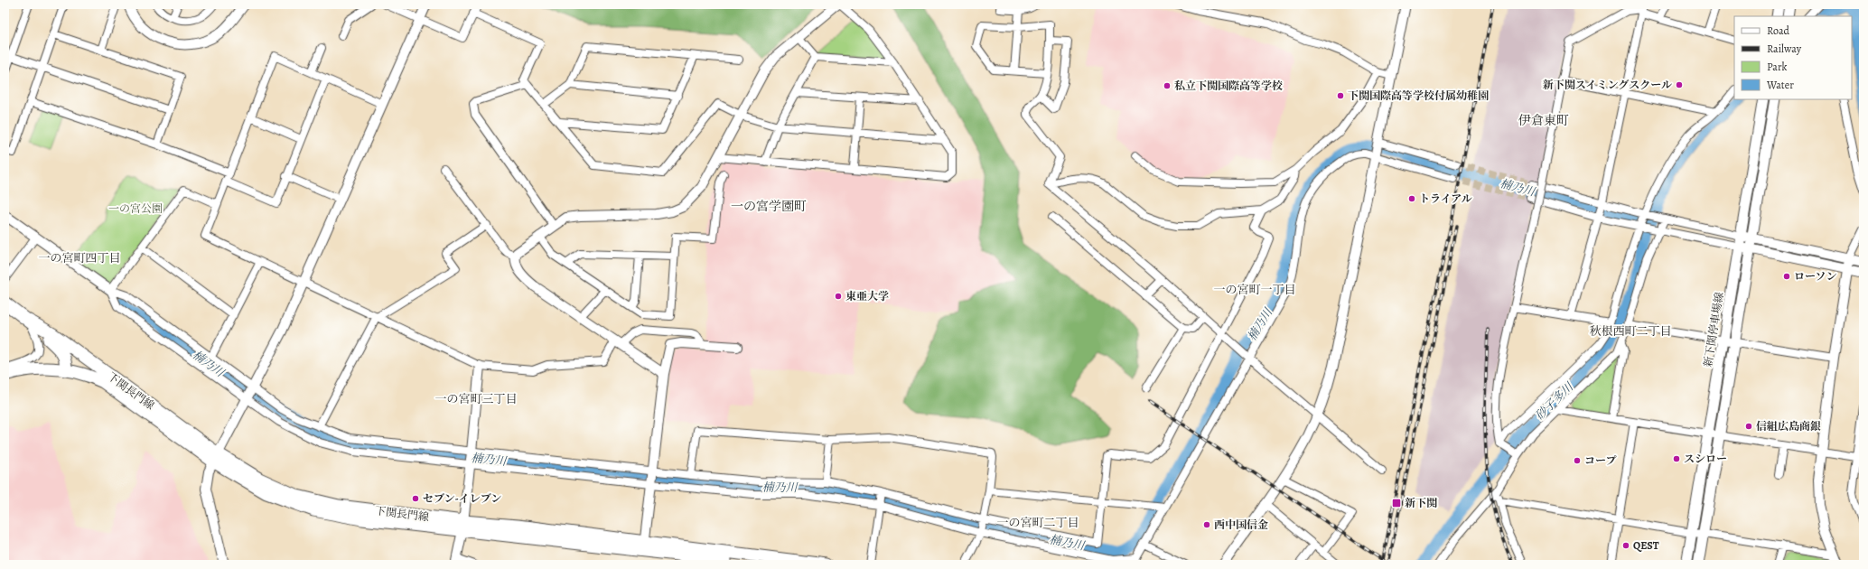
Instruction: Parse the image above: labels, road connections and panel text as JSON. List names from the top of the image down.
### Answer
{
  "streets": {
    "main road": ["新下関停車場線", "下関長門線"]
  },
  "districts": [
    "伊倉東町",
    "一の宮学園町",
    "一の宮町四丁目",
    "一の宮町一丁目",
    "秋根西町二丁目",
    "一の宮町三丁目",
    "一の宮町二丁目"
  ],
  "water": ["楠乃川", "砂子多川"],
  "parks": ["一の宮公園"],
  "places": {
    "other": [
      "新下関スイミングスクール",
      "私立下関国際高等学校",
      "下関国際高等学校付属幼稚園",
      "トライアル",
      "ローソン",
      "東亜大学",
      "信組広島商銀",
      "スシロー",
      "コープ",
      "セブン-イレブン",
      "西中国信金",
      "QEST"
    ],
    "transit": ["新下関"]
  },
  "legend": [
    "Road",
    "Railway",
    "Park",
    "Water"
  ]
}
